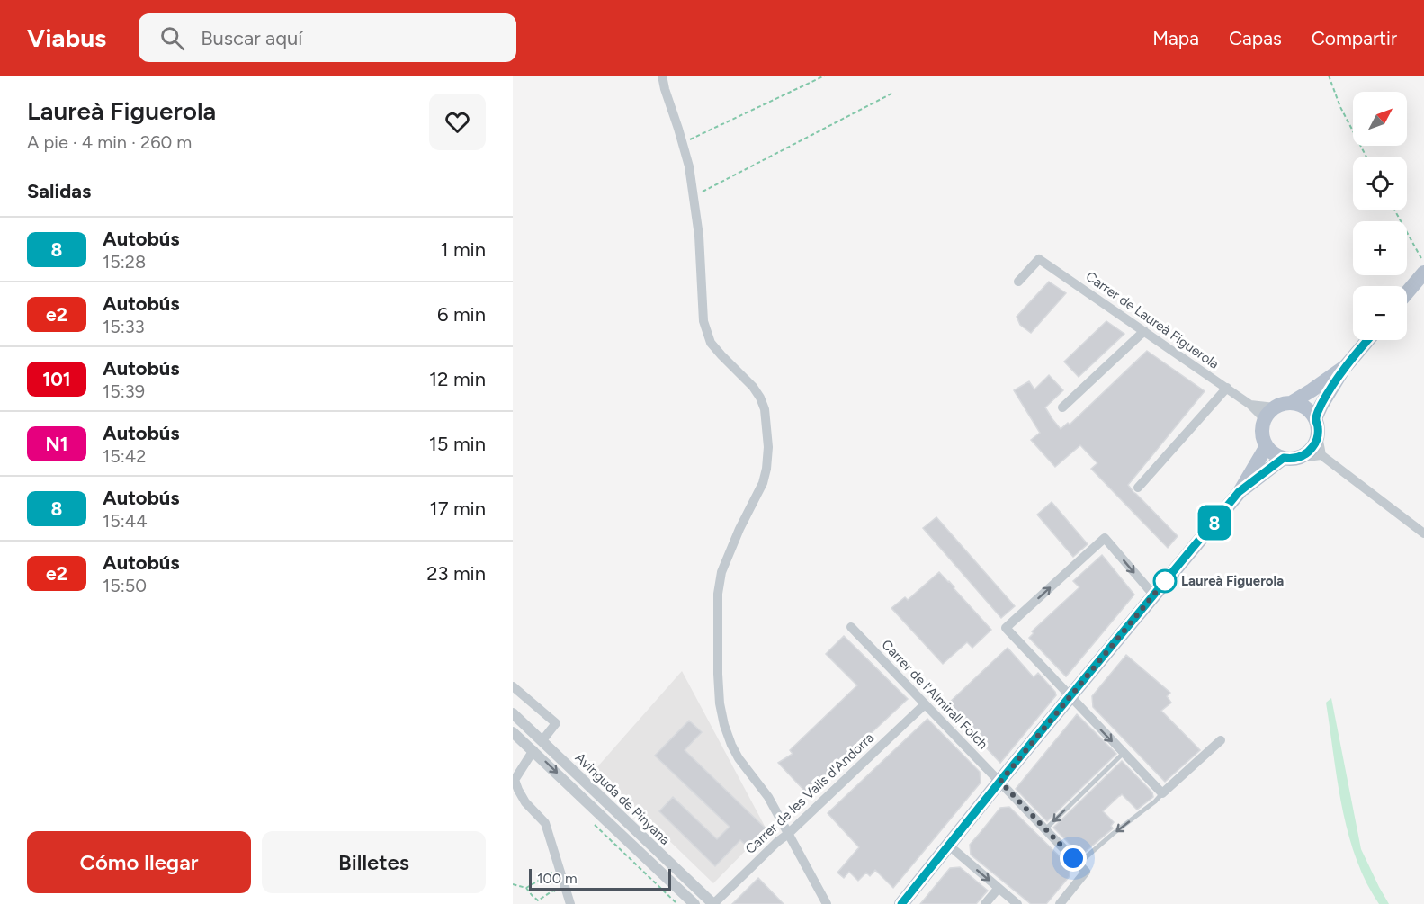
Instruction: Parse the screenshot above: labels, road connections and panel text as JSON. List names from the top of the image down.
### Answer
{
  "streets": {
    "street": [
      "Carrer de Laureà Figuerola",
      "Carrer de l'Almirall Folch",
      "Carrer de les Valls d'Andorra",
      "Avinguda de Pinyana"
    ]
  },
  "crossings": [
    ["Carrer de l'Almirall Folch", "Carrer de les Valls d'Andorra"],
    ["Carrer de les Valls d'Andorra", "Avinguda de Pinyana"]
  ],
  "places": ["Laureà Figuerola"],
  "lines": ["bus line 8"],
  "scale_bar": "100 m",
  "north": "top right",
  "page": {
    "header": "Viabus",
    "search": "Buscar aquí",
    "nav": ["Mapa", "Capas", "Compartir"],
    "heading": [
      ["Laureà Figuerola", "A pie · 4 min · 260 m"],
      "Salidas"
    ],
    "on_map": "8",
    "map_buttons": ["+", "−"],
    "list": [
      {
        "mark": "8",
        "name": "Autobús",
        "note": "15:28",
        "value": "1 min"
      },
      {
        "mark": "e2",
        "name": "Autobús",
        "note": "15:33",
        "value": "6 min"
      },
      {
        "mark": "101",
        "name": "Autobús",
        "note": "15:39",
        "value": "12 min"
      },
      {
        "mark": "N1",
        "name": "Autobús",
        "note": "15:42",
        "value": "15 min"
      },
      {
        "mark": "8",
        "name": "Autobús",
        "note": "15:44",
        "value": "17 min"
      },
      {
        "mark": "e2",
        "name": "Autobús",
        "note": "15:50",
        "value": "23 min"
      }
    ],
    "buttons": ["Cómo llegar", "Billetes"],
    "scale": "100 m"
  }
}
